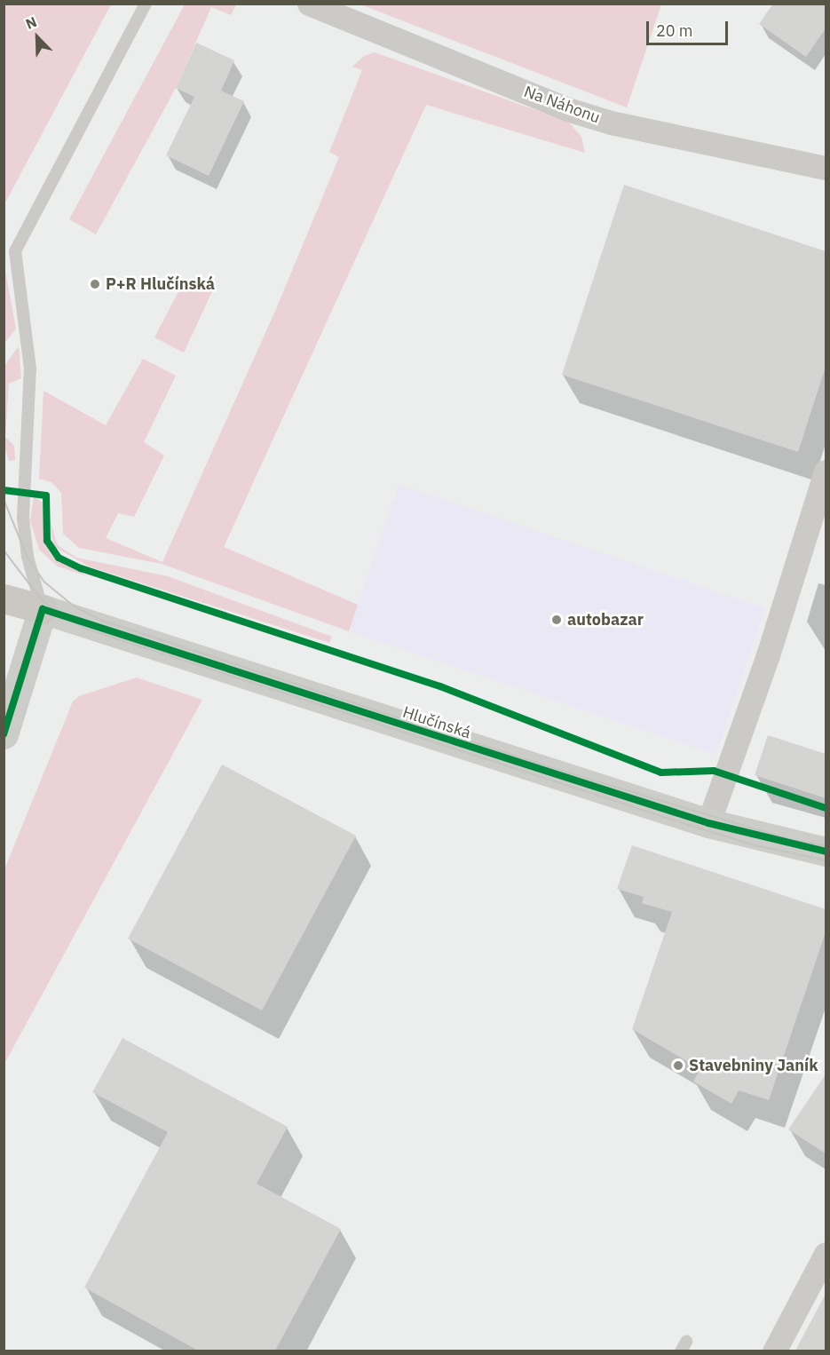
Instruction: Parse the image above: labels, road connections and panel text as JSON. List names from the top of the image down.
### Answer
{
  "streets": {
    "main road": ["Hlučínská"],
    "street": ["Na Náhonu"]
  },
  "places": ["P+R Hlučínská", "autobazar", "Stavebniny Janík"],
  "scale_bar": "20 m",
  "north": "top left"
}
